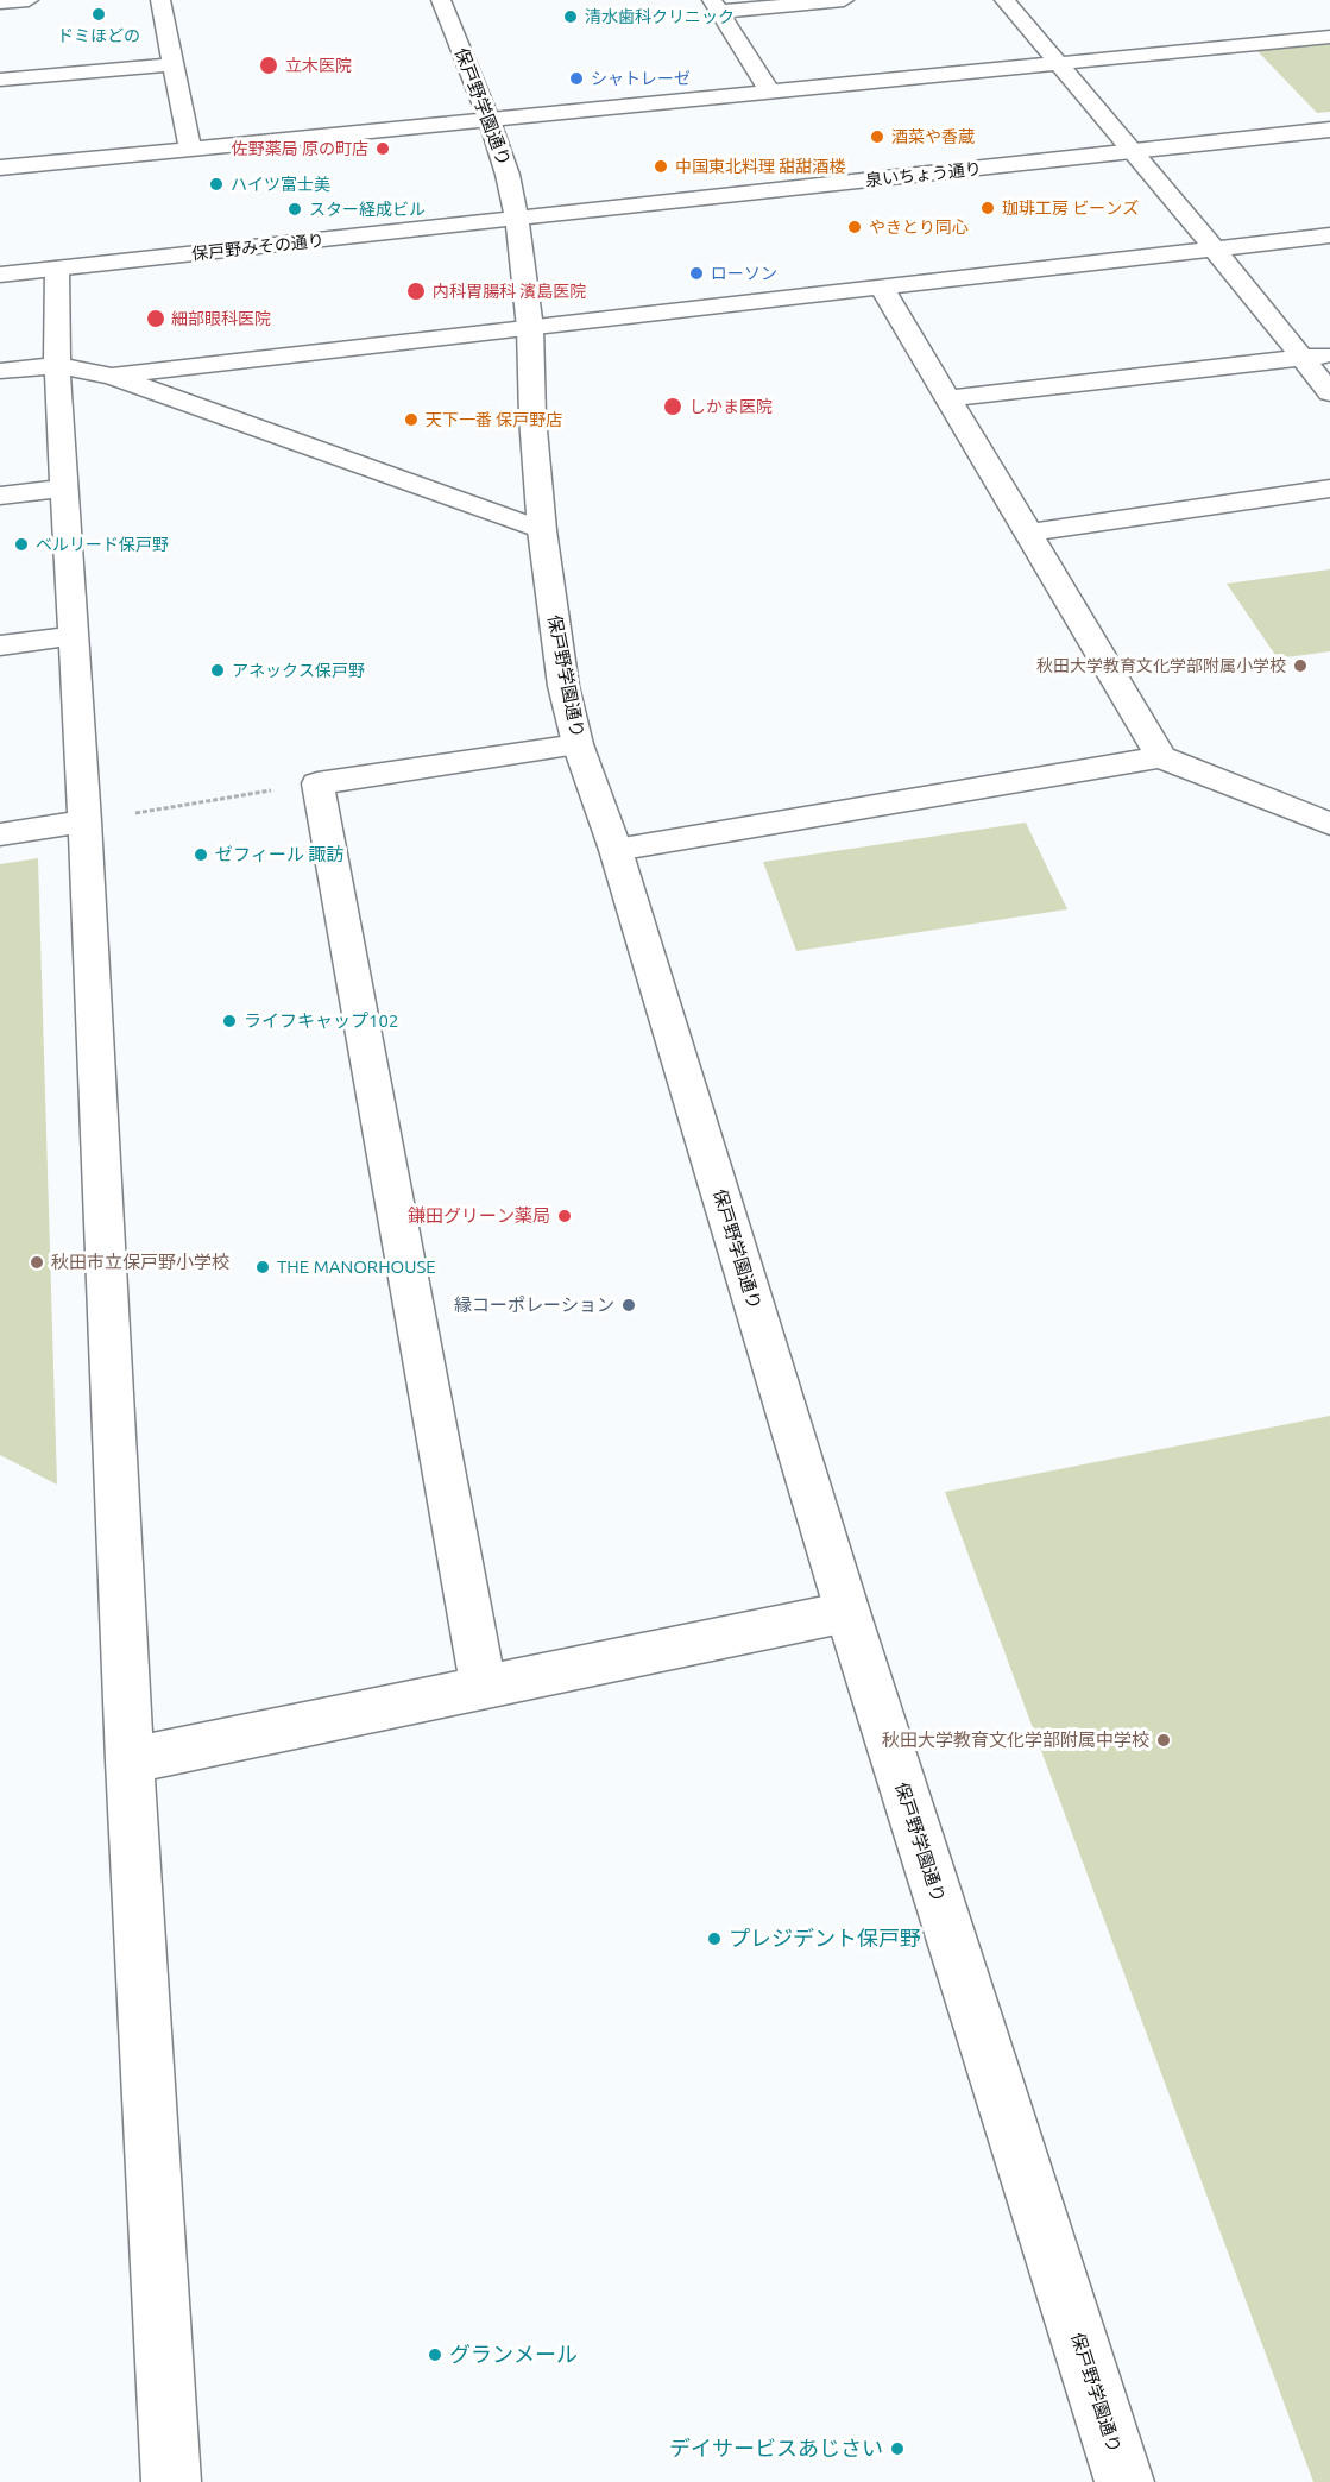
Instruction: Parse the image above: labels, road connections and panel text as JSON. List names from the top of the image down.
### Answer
{
  "streets": {
    "street": ["保戸野学園通り", "泉いちょう通り", "保戸野みその通り"]
  },
  "crossings": [
    ["保戸野学園通り", "泉いちょう通り"],
    ["保戸野学園通り", "保戸野みその通り"],
    ["泉いちょう通り", "保戸野みその通り"]
  ],
  "places": [
    "ドミほどの",
    "清水歯科クリニック",
    "立木医院",
    "シャトレーゼ",
    "酒菜や香蔵",
    "佐野薬局 原の町店",
    "中国東北料理 甜甜酒楼",
    "ハイツ富士美",
    "珈琲工房 ビーンズ",
    "スター経成ビル",
    "やきとり同心",
    "ローソン",
    "内科胃腸科 濱島医院",
    "細部眼科医院",
    "しかま医院",
    "天下一番 保戸野店",
    "ベルリード保戸野",
    "秋田大学教育文化学部附属小学校",
    "アネックス保戸野",
    "ゼフィール 諏訪",
    "ライフキャップ102",
    "鎌田グリーン薬局",
    "秋田市立保戸野小学校",
    "THE MANORHOUSE",
    "縁コーポレーション",
    "秋田大学教育文化学部附属中学校",
    "プレジデント保戸野",
    "グランメール",
    "デイサービスあじさい"
  ]
}
